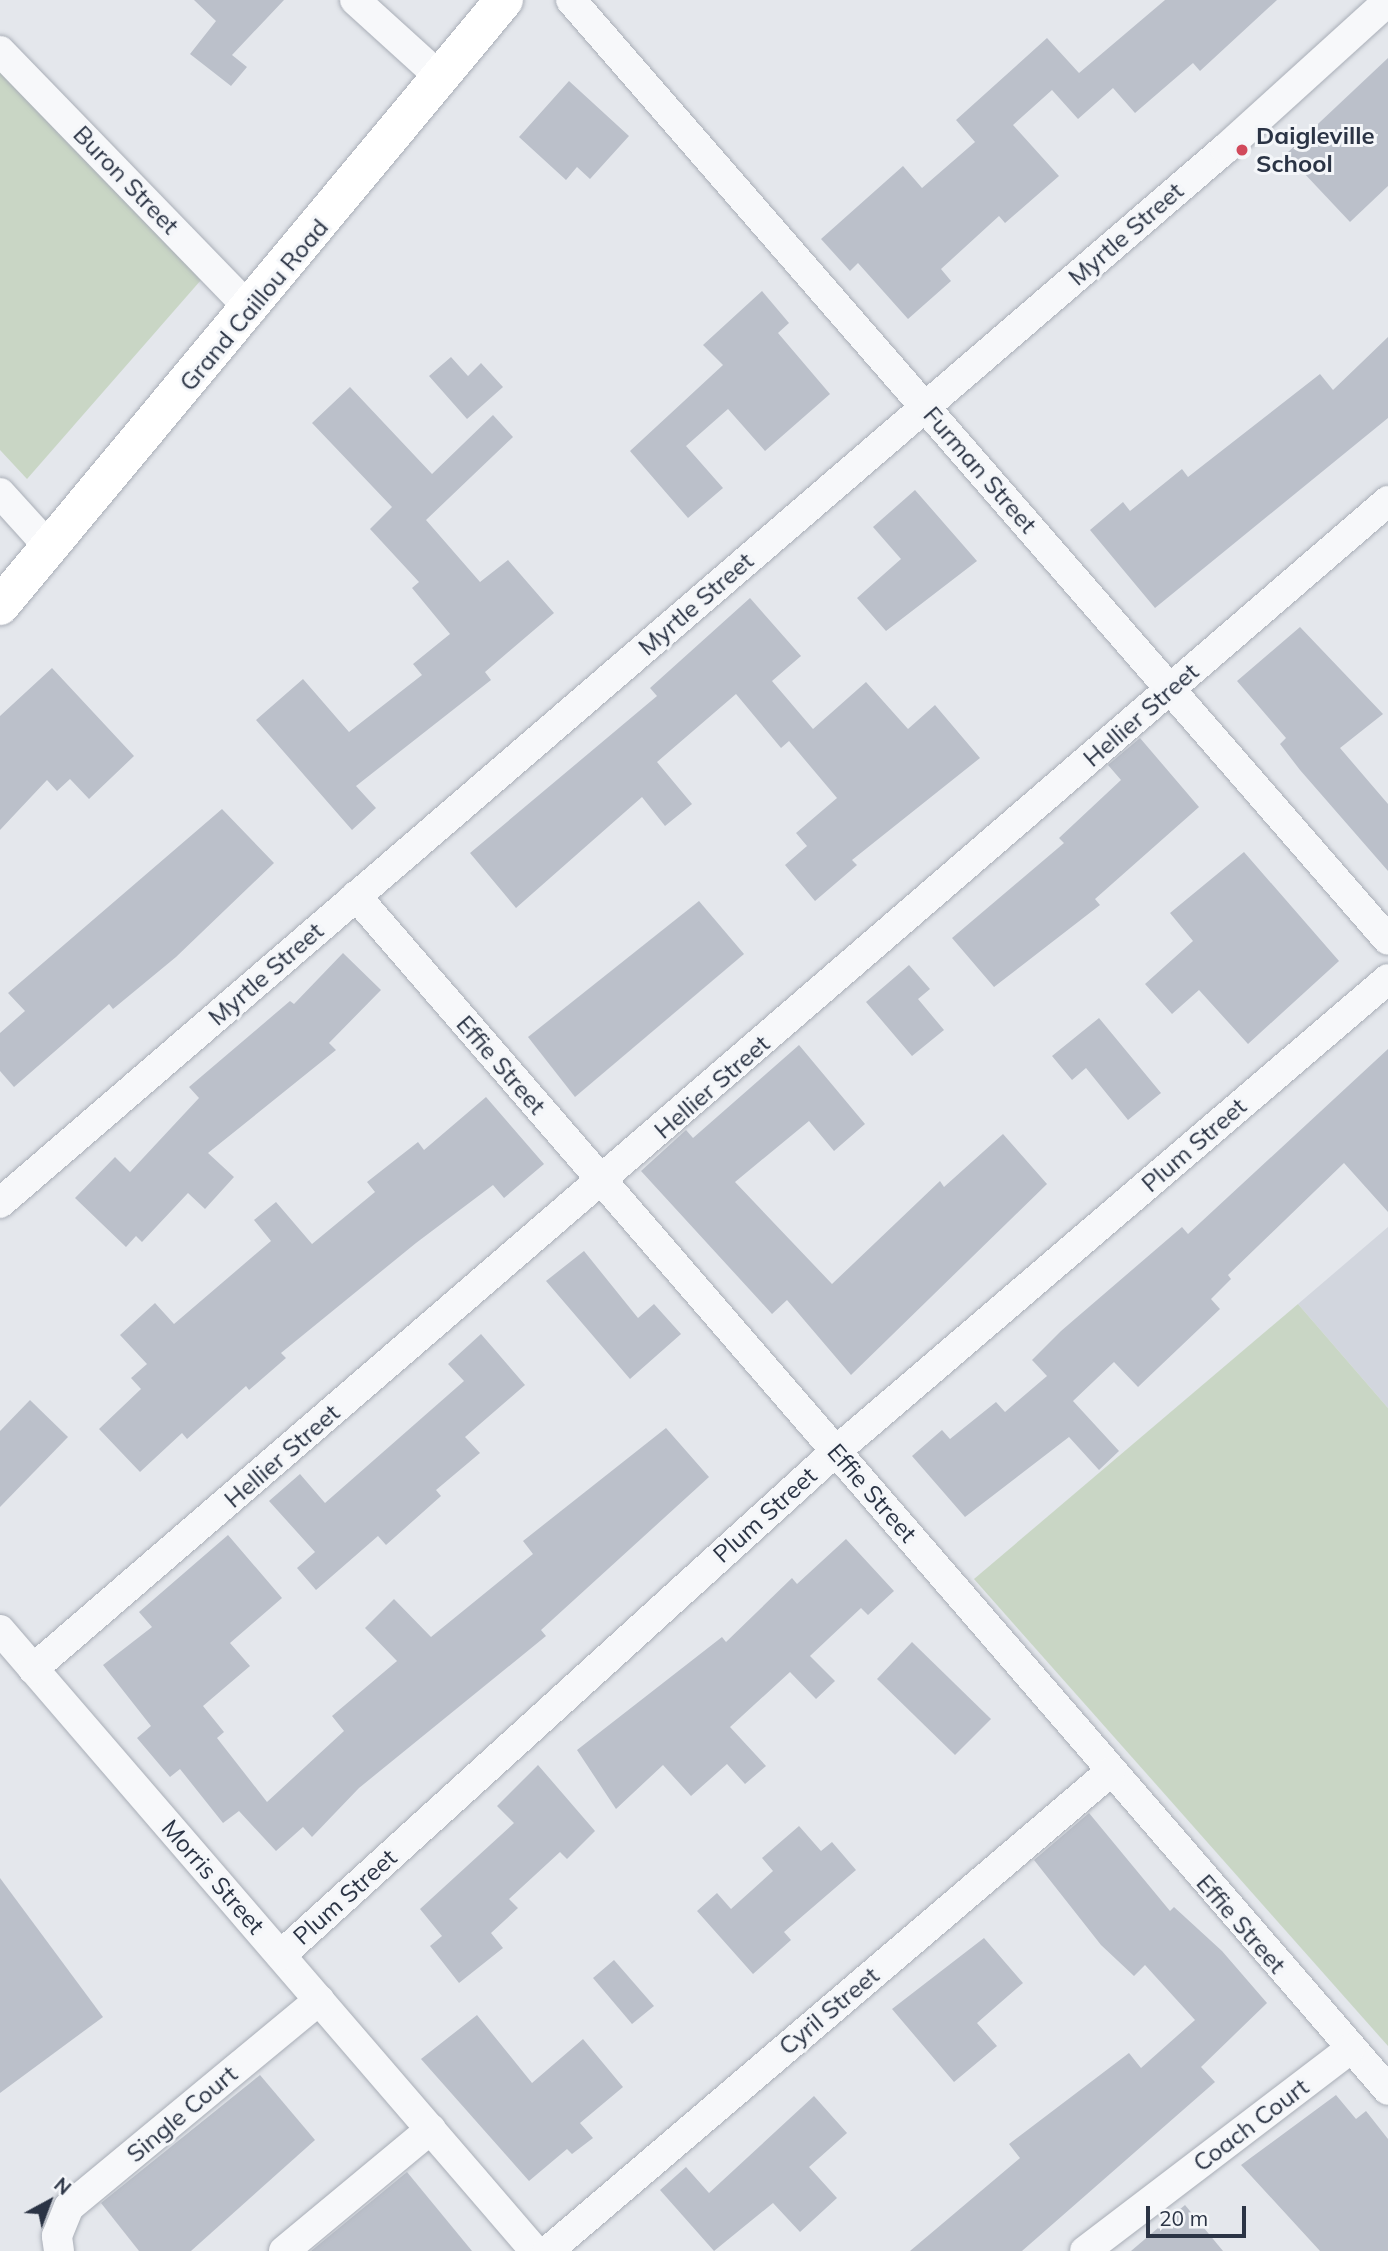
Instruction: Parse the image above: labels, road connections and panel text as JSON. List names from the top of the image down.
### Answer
{
  "streets": {
    "main road": ["Grand Caillou Road"],
    "street": [
      "Buron Street",
      "Myrtle Street",
      "Furman Street",
      "Hellier Street",
      "Effie Street",
      "Plum Street",
      "Morris Street",
      "Cyril Street",
      "Single Court",
      "Coach Court"
    ]
  },
  "crossings": [
    ["Buron Street", "Grand Caillou Road"],
    ["Myrtle Street", "Furman Street"],
    ["Myrtle Street", "Effie Street"],
    ["Furman Street", "Hellier Street"],
    ["Hellier Street", "Effie Street"],
    ["Hellier Street", "Morris Street"],
    ["Effie Street", "Plum Street"],
    ["Effie Street", "Cyril Street"],
    ["Effie Street", "Coach Court"],
    ["Plum Street", "Morris Street"],
    ["Morris Street", "Single Court"]
  ],
  "places": ["Daigleville School"],
  "scale_bar": "20 m",
  "north": "top right"
}
